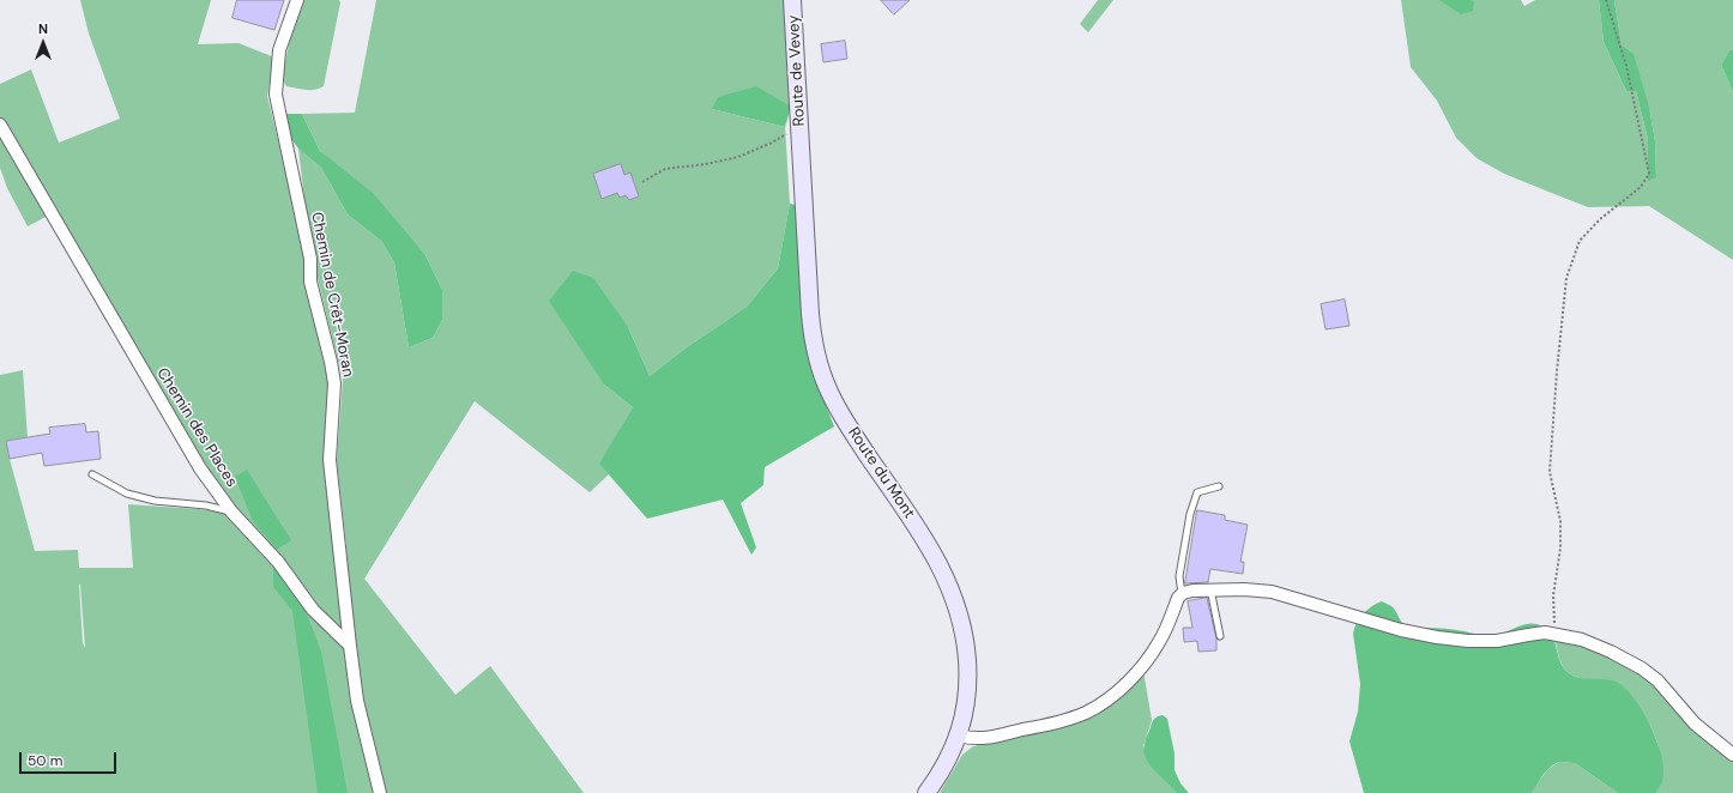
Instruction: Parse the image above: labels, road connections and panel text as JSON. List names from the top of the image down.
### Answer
{
  "streets": {
    "main road": ["Route de Vevey", "Route du Mont"],
    "street": ["Chemin de Crêt-Moran", "Chemin des Places"]
  },
  "crossings": [
    ["Route de Vevey", "Route du Mont"],
    ["Chemin de Crêt-Moran", "Chemin des Places"]
  ],
  "scale_bar": "50 m",
  "north": "top"
}
